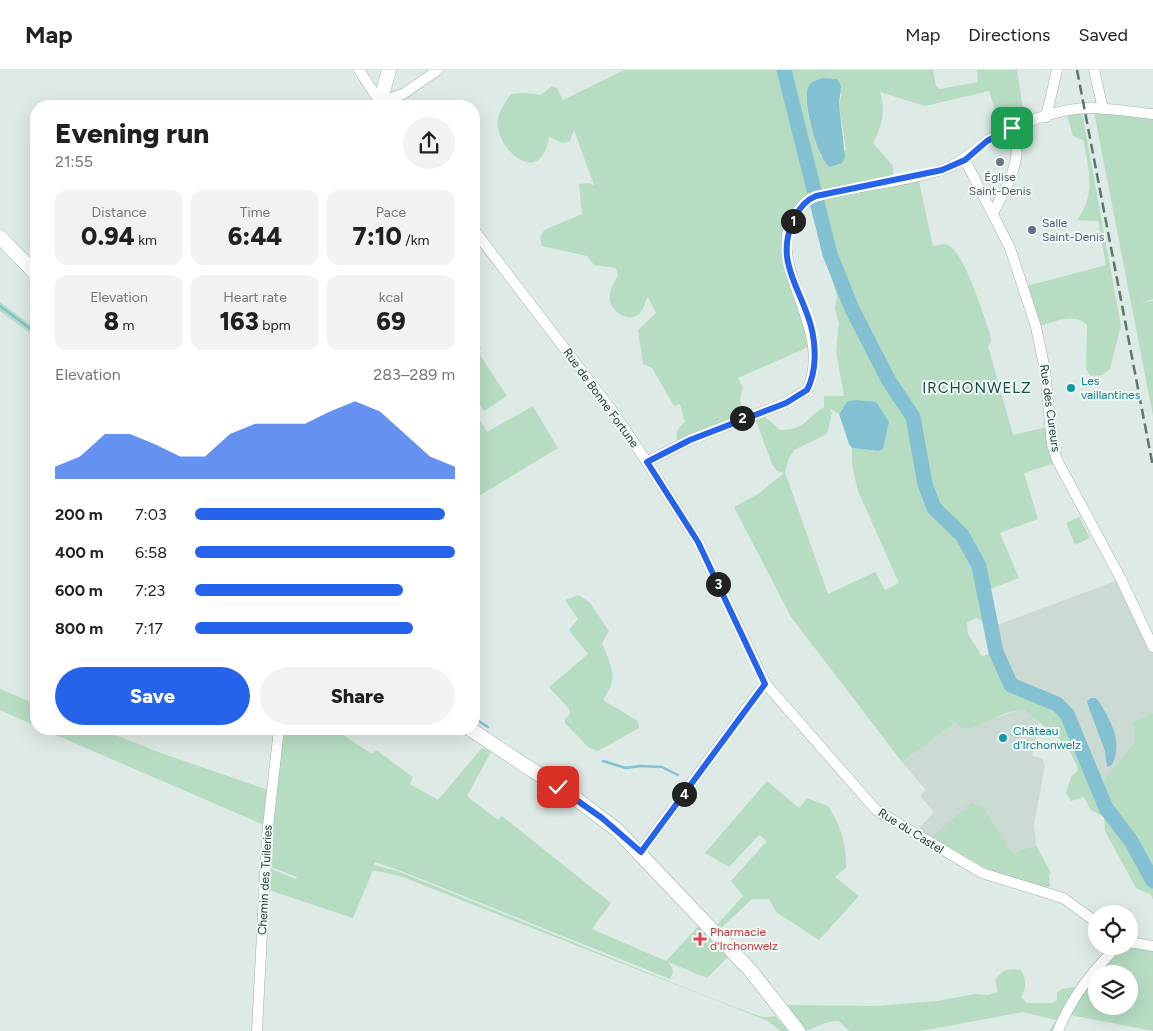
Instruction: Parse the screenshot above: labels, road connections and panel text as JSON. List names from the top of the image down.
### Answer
{
  "streets": {
    "street": [
      "Rue de Bonne Fortune",
      "Rue des Cureurs",
      "Rue du Castel",
      "Chemin des Tuileries"
    ]
  },
  "crossings": [
    ["Rue de Bonne Fortune", "Rue du Castel"]
  ],
  "districts": ["IRCHONWELZ"],
  "places": {
    "other": [
      "Église Saint-Denis",
      "Salle Saint-Denis",
      "Les vaillantines",
      "Château d'Irchonwelz"
    ],
    "health": ["Pharmacie d'Irchonwelz"]
  },
  "page": {
    "header": "Map",
    "nav": ["Map", "Directions", "Saved"],
    "heading": ["Evening run", "21:55"],
    "stats": [
      ["Distance", "0.94 km"],
      ["Time", "6:44"],
      ["Pace", "7:10 /km"],
      ["Elevation", "8 m"],
      ["Heart rate", "163 bpm"],
      ["kcal", "69"]
    ],
    "pins": [
      "1",
      "2",
      "3",
      "4"
    ],
    "chart": ["Elevation", "283–289 m"],
    "list": [
      {
        "name": "200 m",
        "note": "7:03"
      },
      {
        "name": "400 m",
        "note": "6:58"
      },
      {
        "name": "600 m",
        "note": "7:23"
      },
      {
        "name": "800 m",
        "note": "7:17"
      }
    ],
    "buttons": ["Save", "Share"]
  }
}
